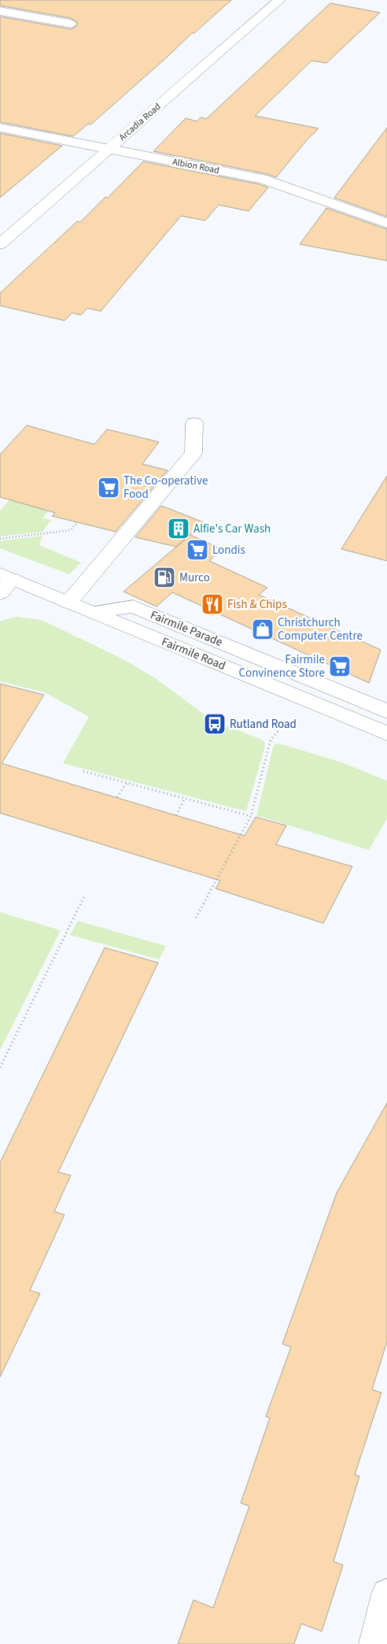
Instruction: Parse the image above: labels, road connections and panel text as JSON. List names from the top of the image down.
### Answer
{
  "streets": {
    "street": [
      "Arcadia Road",
      "Albion Road",
      "Fairmile Parade",
      "Fairmile Road"
    ]
  },
  "crossings": [
    ["Arcadia Road", "Albion Road"],
    ["Fairmile Parade", "Fairmile Road"]
  ],
  "places": {
    "supermarket": ["The Co-operative Food", "Londis", "Fairmile Convinence Store"],
    "building": ["Alfie's Car Wash"],
    "fuel station": ["Murco"],
    "restaurant": ["Fish & Chips"],
    "shop": ["Christchurch Computer Centre"],
    "bus stop": ["Rutland Road"]
  }
}
